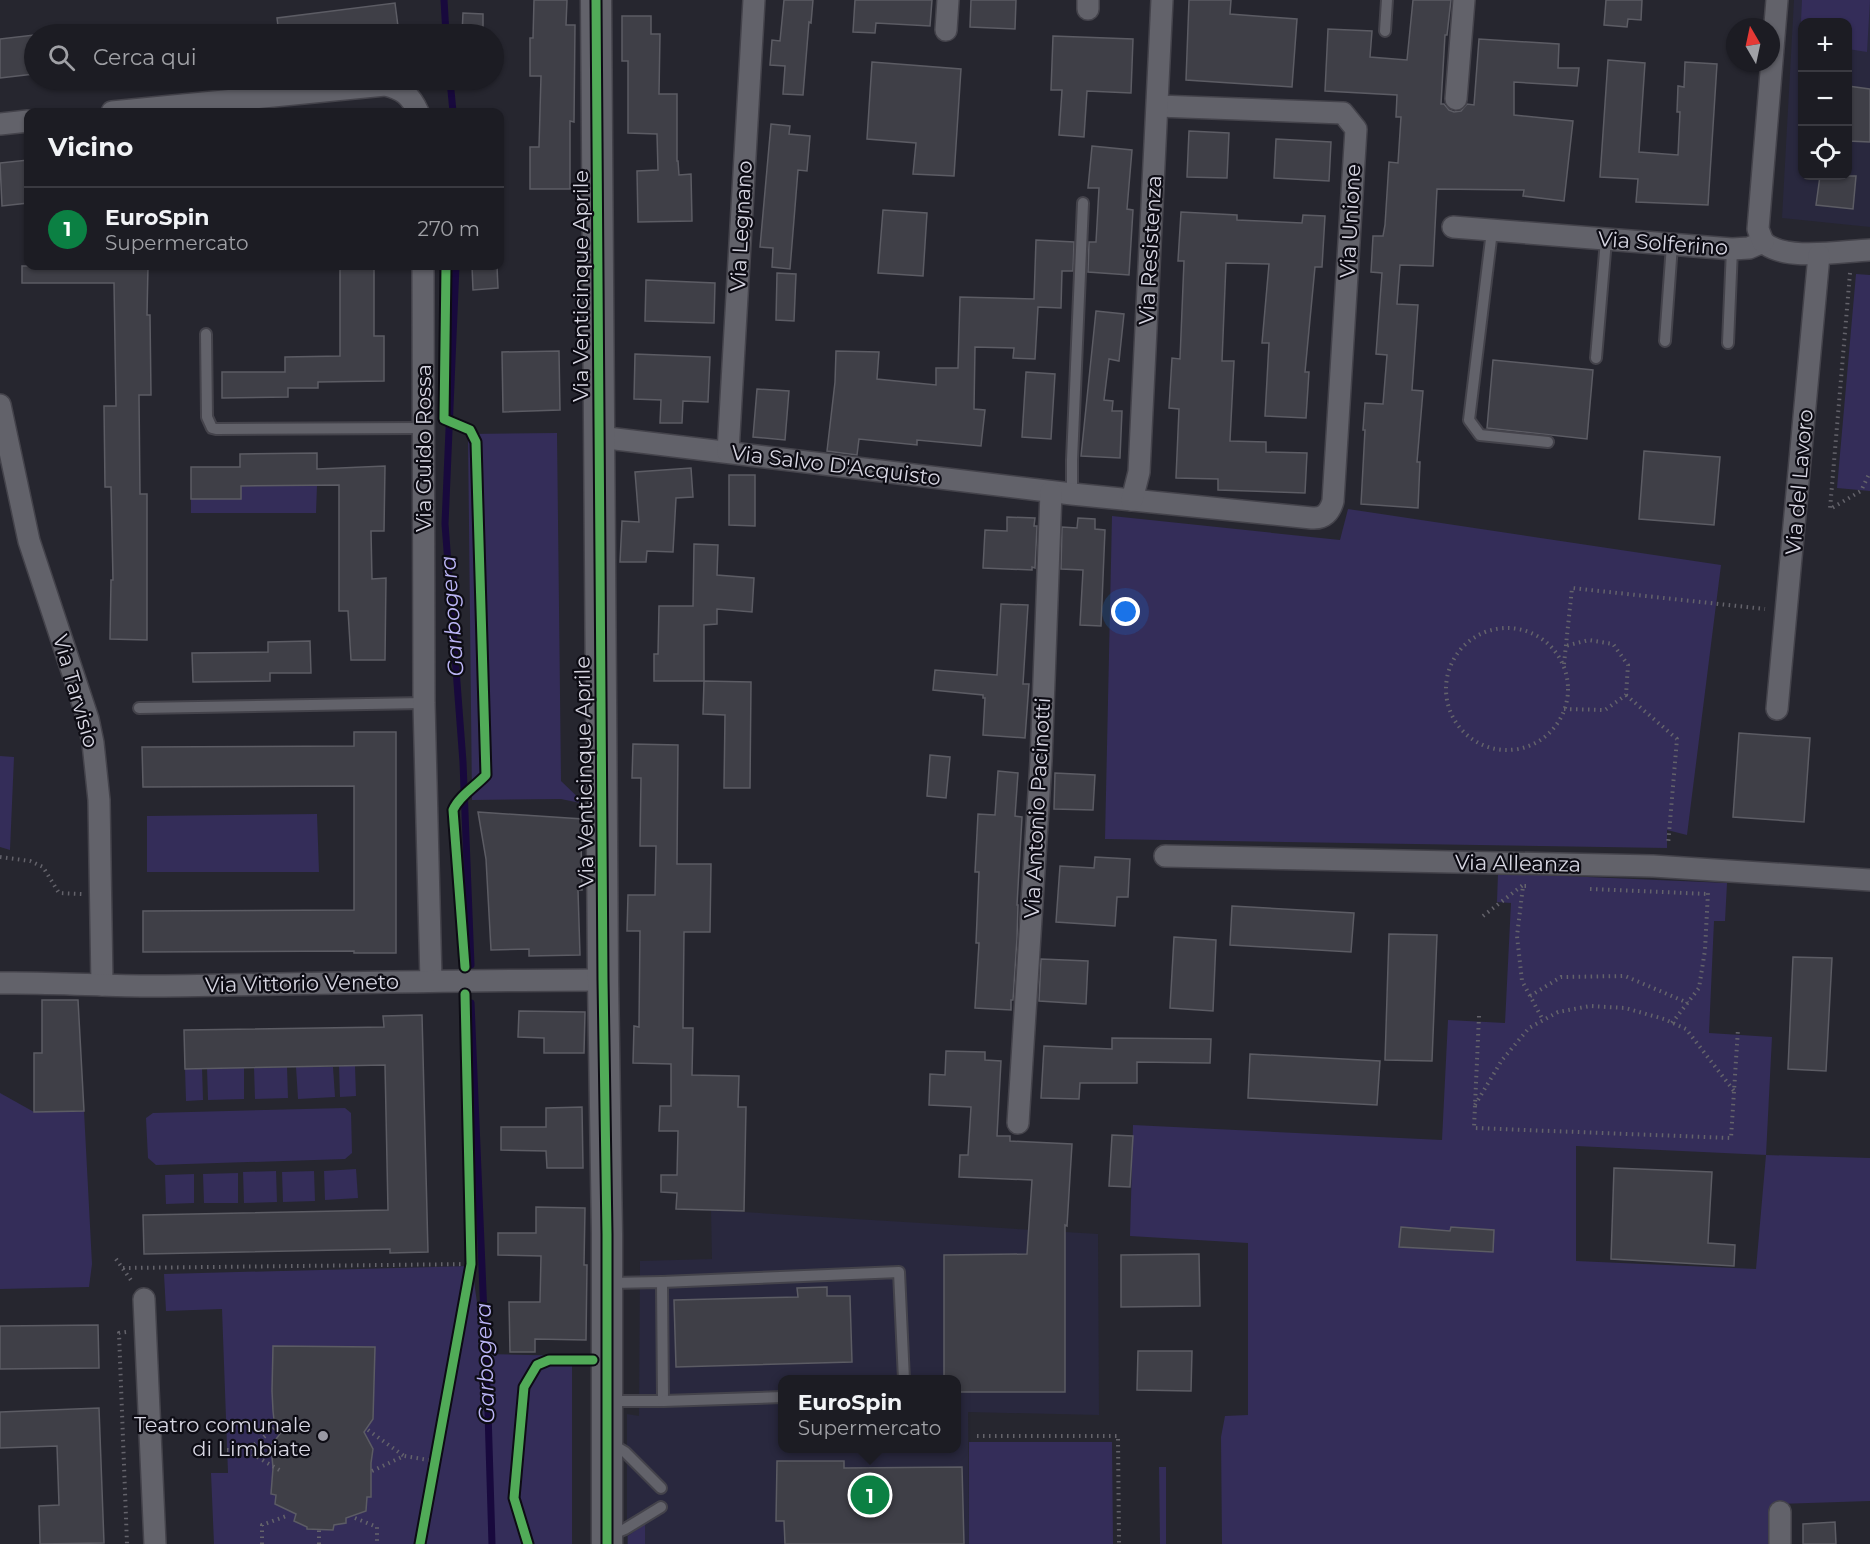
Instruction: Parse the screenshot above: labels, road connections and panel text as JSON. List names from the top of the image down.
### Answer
{
  "streets": {
    "street": [
      "Via Unione",
      "Via Legnano",
      "Via Solferino",
      "Via Resistenza",
      "Via Venticinque Aprile",
      "Via Guido Rossa",
      "Via Salvo D'Acquisto",
      "Via del Lavoro",
      "Via Tarvisio",
      "Via Antonio Pacinotti",
      "Via Alleanza",
      "Via Vittorio Veneto"
    ]
  },
  "crossings": [
    ["Via Unione", "Via Resistenza"],
    ["Via Unione", "Via Salvo D'Acquisto"],
    ["Via Legnano", "Via Salvo D'Acquisto"],
    ["Via Resistenza", "Via Salvo D'Acquisto"],
    ["Via Venticinque Aprile", "Via Salvo D'Acquisto"],
    ["Via Venticinque Aprile", "Via Vittorio Veneto"],
    ["Via Guido Rossa", "Via Vittorio Veneto"],
    ["Via Salvo D'Acquisto", "Via Antonio Pacinotti"],
    ["Via Tarvisio", "Via Vittorio Veneto"]
  ],
  "water": ["Garbogera"],
  "places": ["Teatro comunale di Limbiate"],
  "north": "top",
  "page": {
    "map_buttons": ["+", "−"],
    "search": "Cerca qui",
    "heading": "Vicino",
    "list": [
      {
        "mark": "1",
        "name": "EuroSpin",
        "note": "Supermercato",
        "value": "270 m"
      }
    ],
    "popup": ["EuroSpin", "Supermercato"],
    "pins": "1"
  }
}
